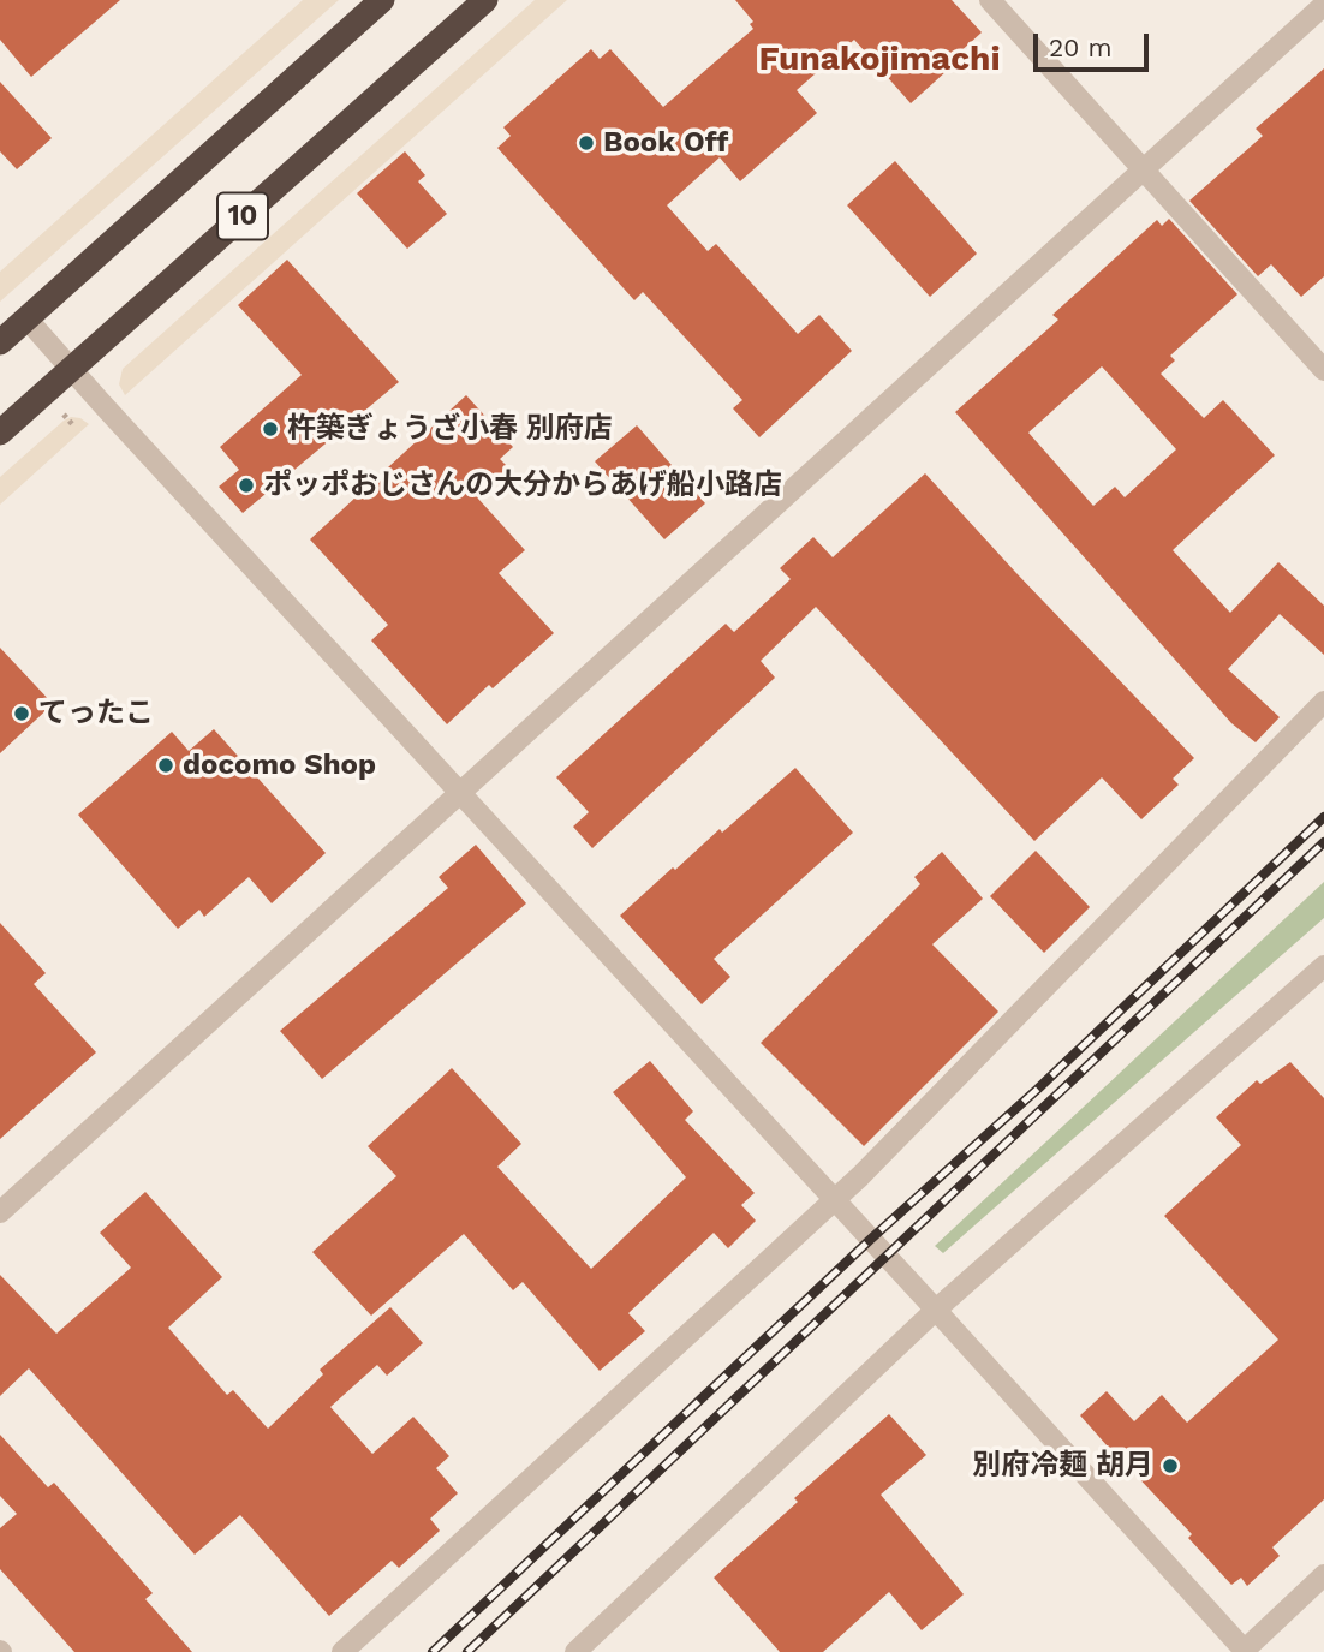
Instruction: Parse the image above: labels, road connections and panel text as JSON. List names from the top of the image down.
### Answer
{
  "streets": {
    "highway": ["10"]
  },
  "districts": ["Funakojimachi"],
  "places": [
    "Book Off",
    "杵築ぎょうざ小春 別府店",
    "ポッポおじさんの大分からあげ船小路店",
    "てったこ",
    "docomo Shop",
    "別府冷麺 胡月"
  ],
  "scale_bar": "20 m"
}
